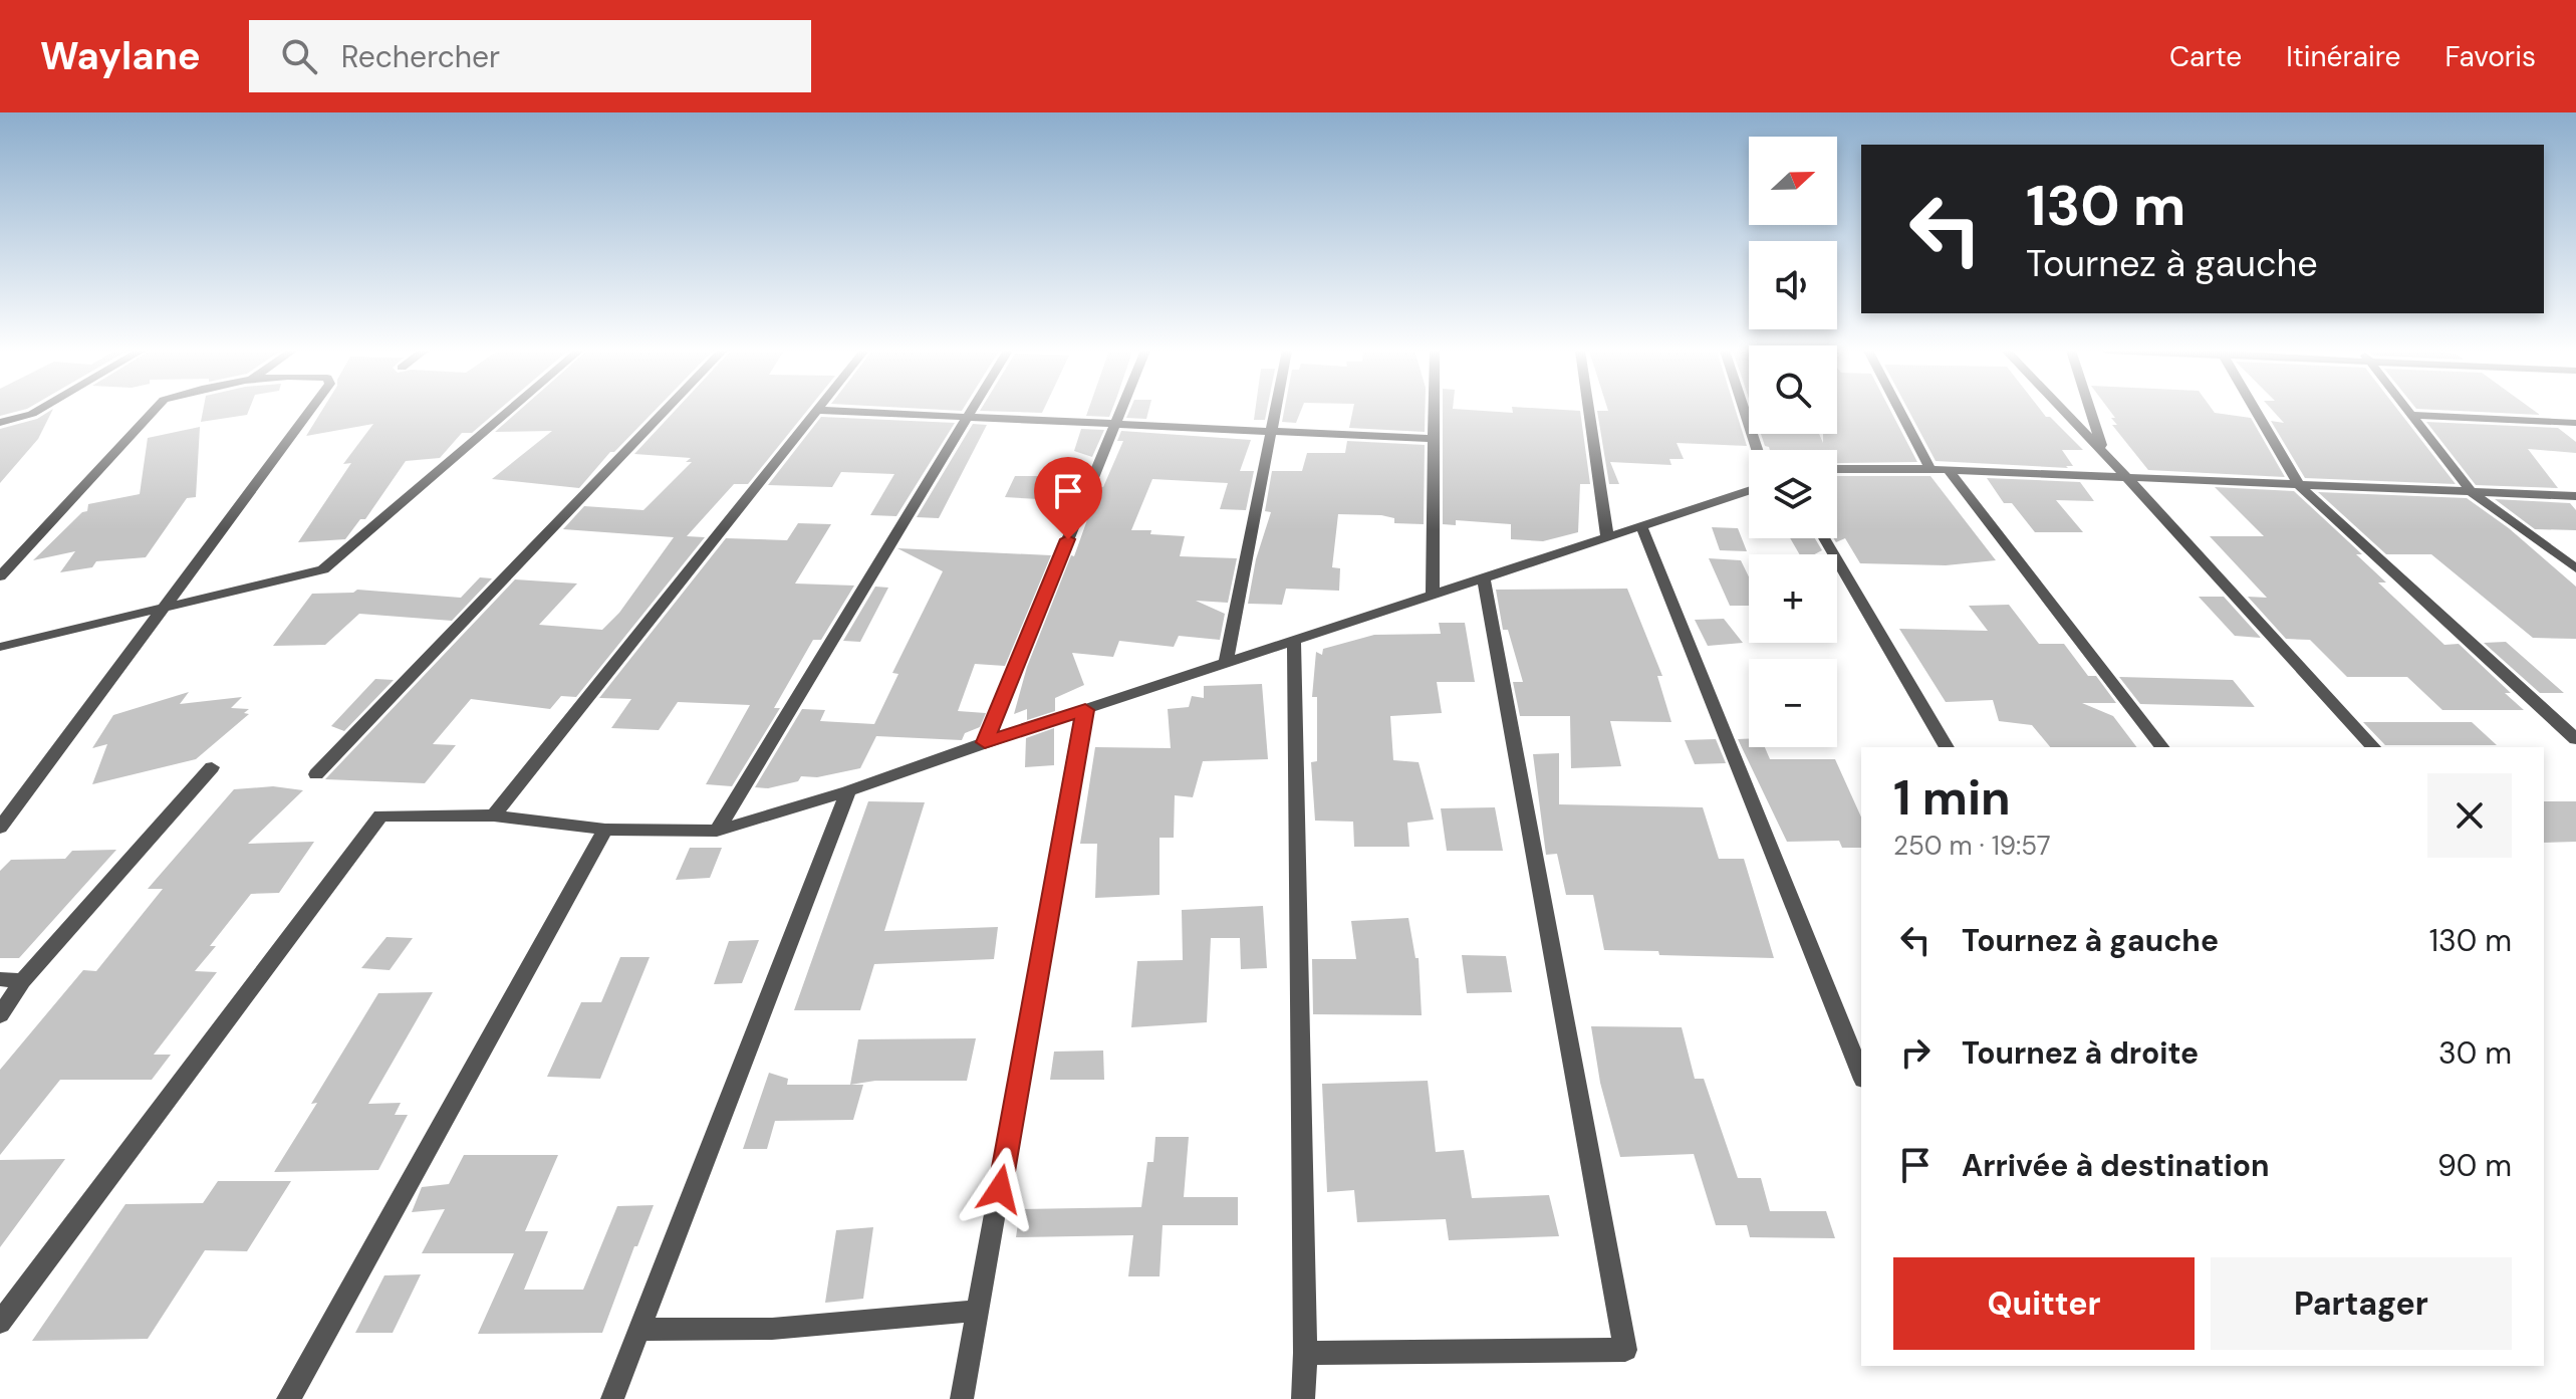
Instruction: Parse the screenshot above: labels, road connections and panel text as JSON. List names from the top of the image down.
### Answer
{
  "north": "right",
  "page": {
    "header": "Waylane",
    "search": "Rechercher",
    "nav": ["Carte", "Itinéraire", "Favoris"],
    "map_buttons": ["+", "−"],
    "turn": ["130 m", "Tournez à gauche"],
    "heading": ["1 min", "250 m · 19:57"],
    "list": [
      {
        "name": "Tournez à gauche",
        "value": "130 m"
      },
      {
        "name": "Tournez à droite",
        "value": "30 m"
      },
      {
        "name": "Arrivée à destination",
        "value": "90 m"
      }
    ],
    "buttons": ["Quitter", "Partager"]
  }
}
